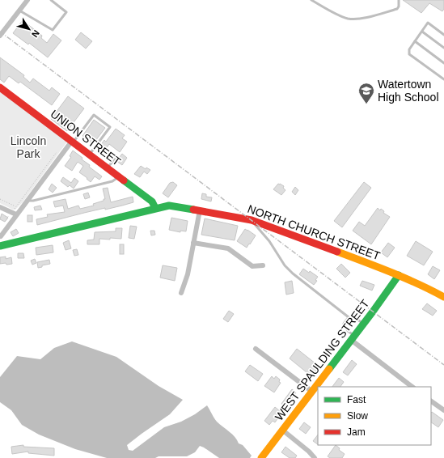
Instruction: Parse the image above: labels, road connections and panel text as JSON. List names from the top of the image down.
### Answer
{
  "streets": {
    "main road": ["UNION STREET", "NORTH CHURCH STREET", "WEST SPAULDING STREET"]
  },
  "crossings": [
    ["UNION STREET", "NORTH CHURCH STREET"],
    ["NORTH CHURCH STREET", "WEST SPAULDING STREET"]
  ],
  "parks": ["Lincoln Park"],
  "places": {
    "school or university": ["Watertown High School"]
  },
  "legend": ["Fast", "Slow", "Jam"],
  "north": "bottom right"
}
